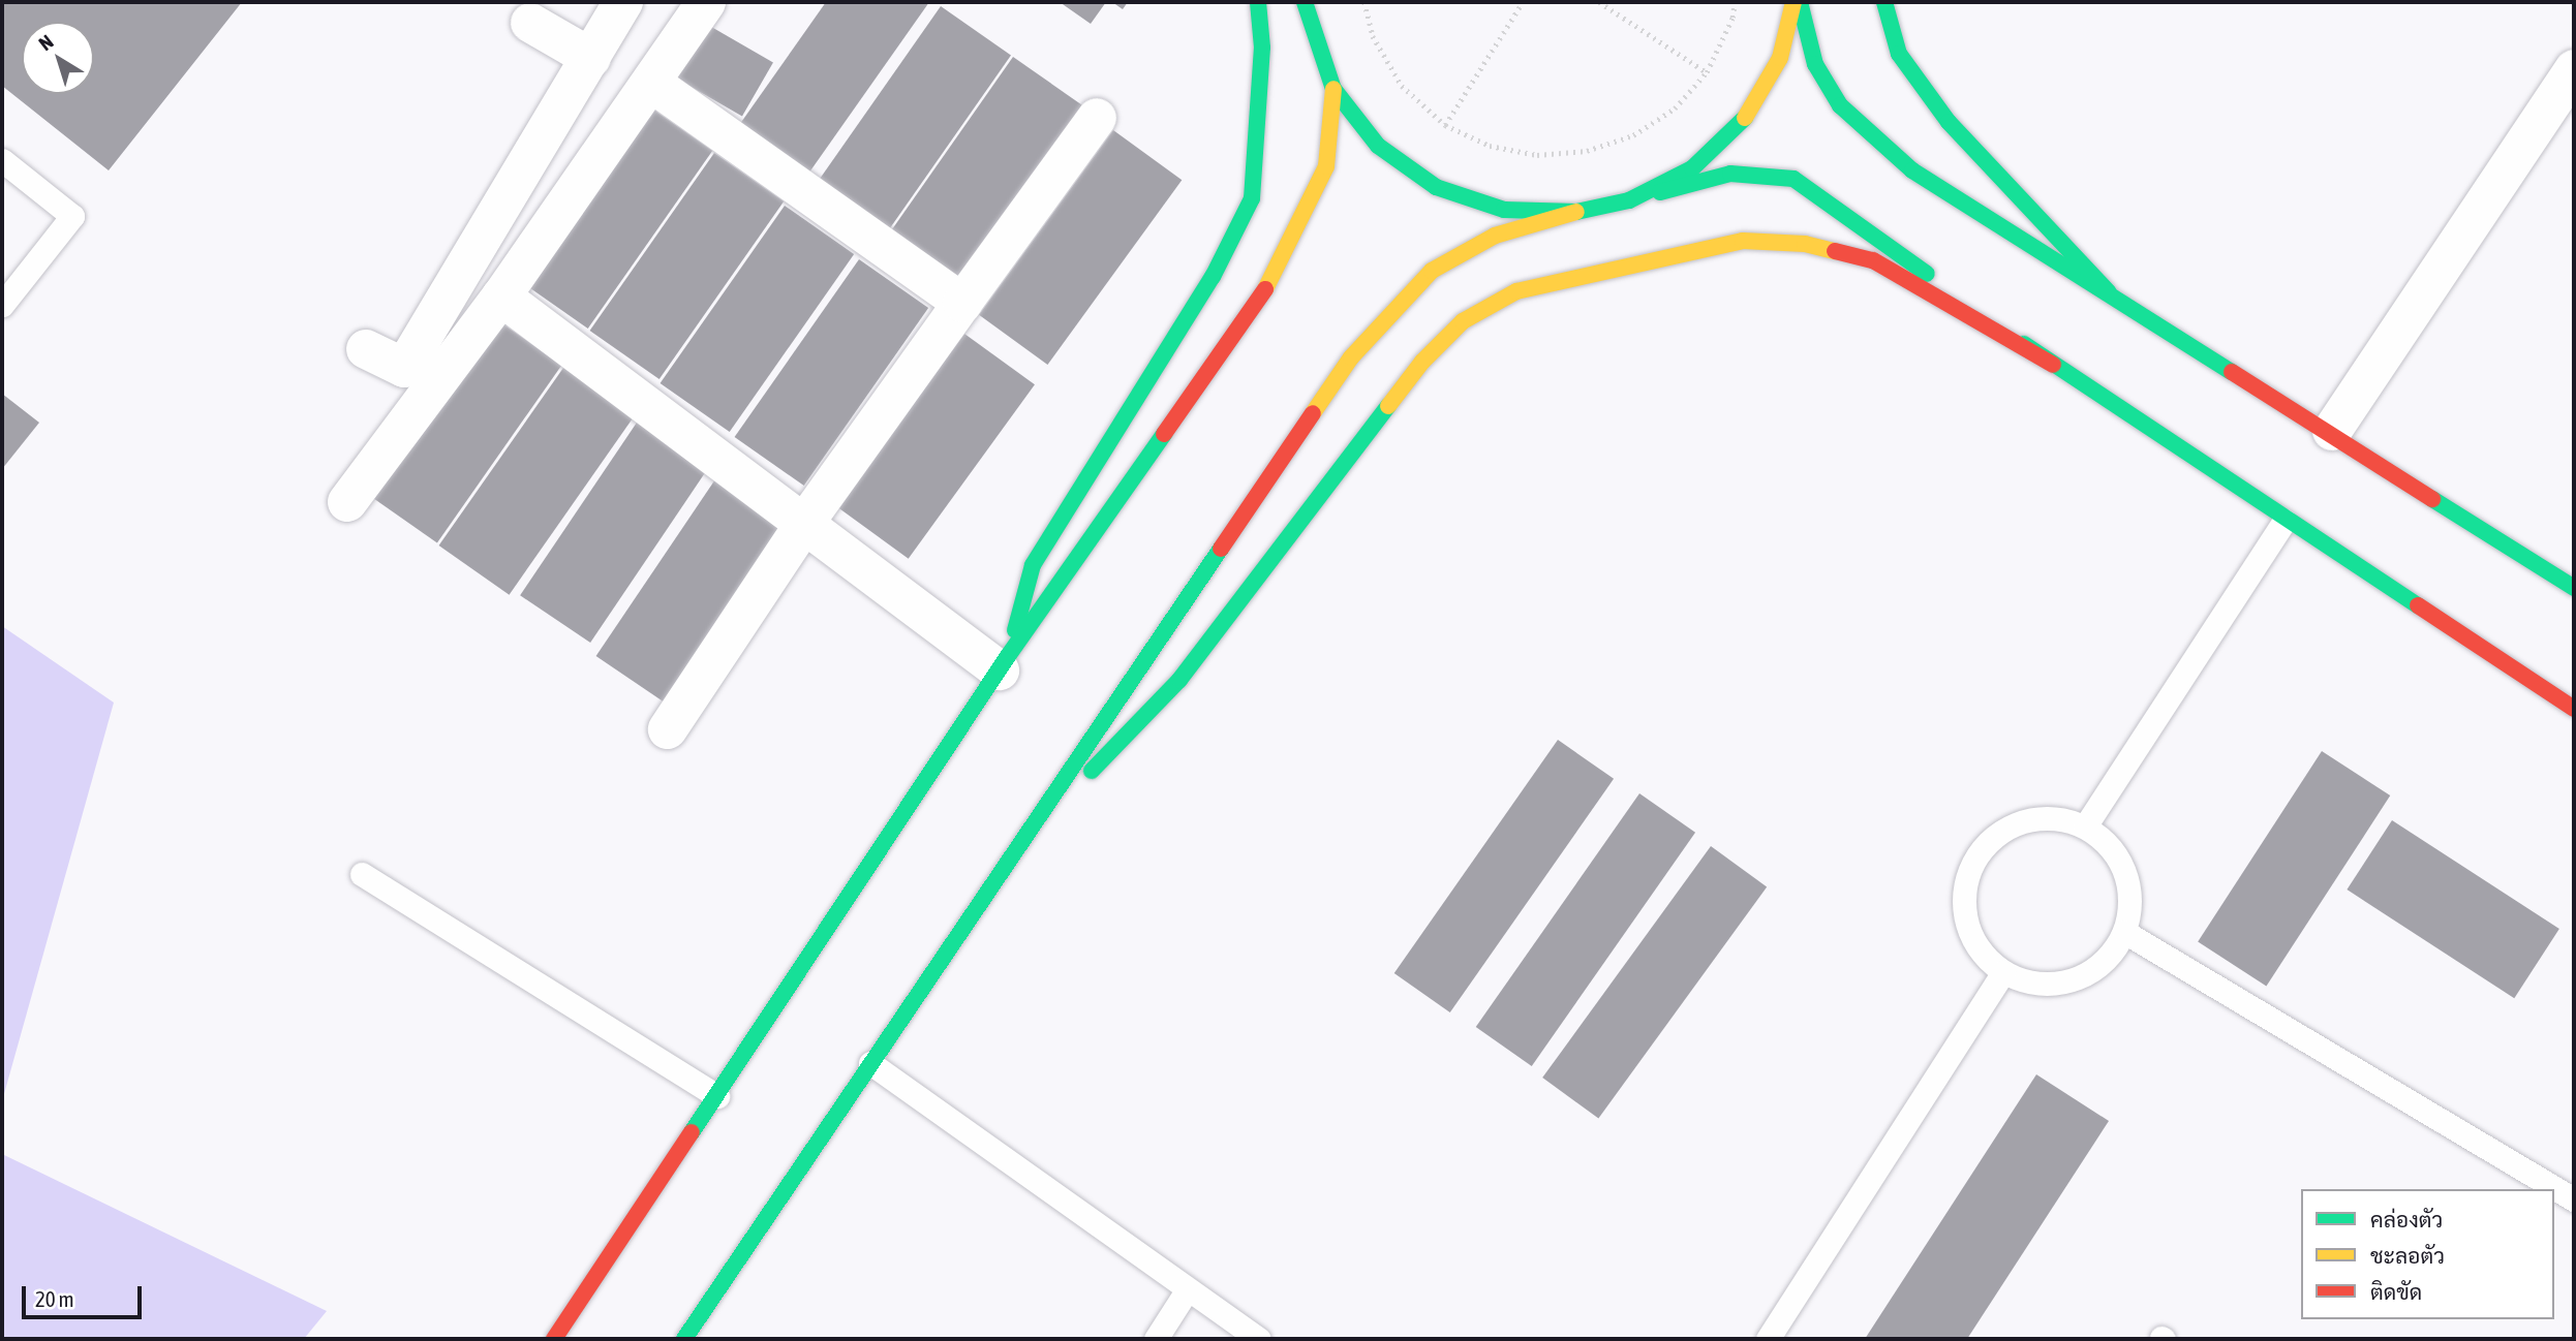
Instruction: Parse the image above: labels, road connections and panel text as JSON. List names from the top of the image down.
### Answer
{
  "legend": ["คล่องตัว", "ชะลอตัว", "ติดขัด"],
  "scale_bar": "20 m",
  "north": "top left"
}
